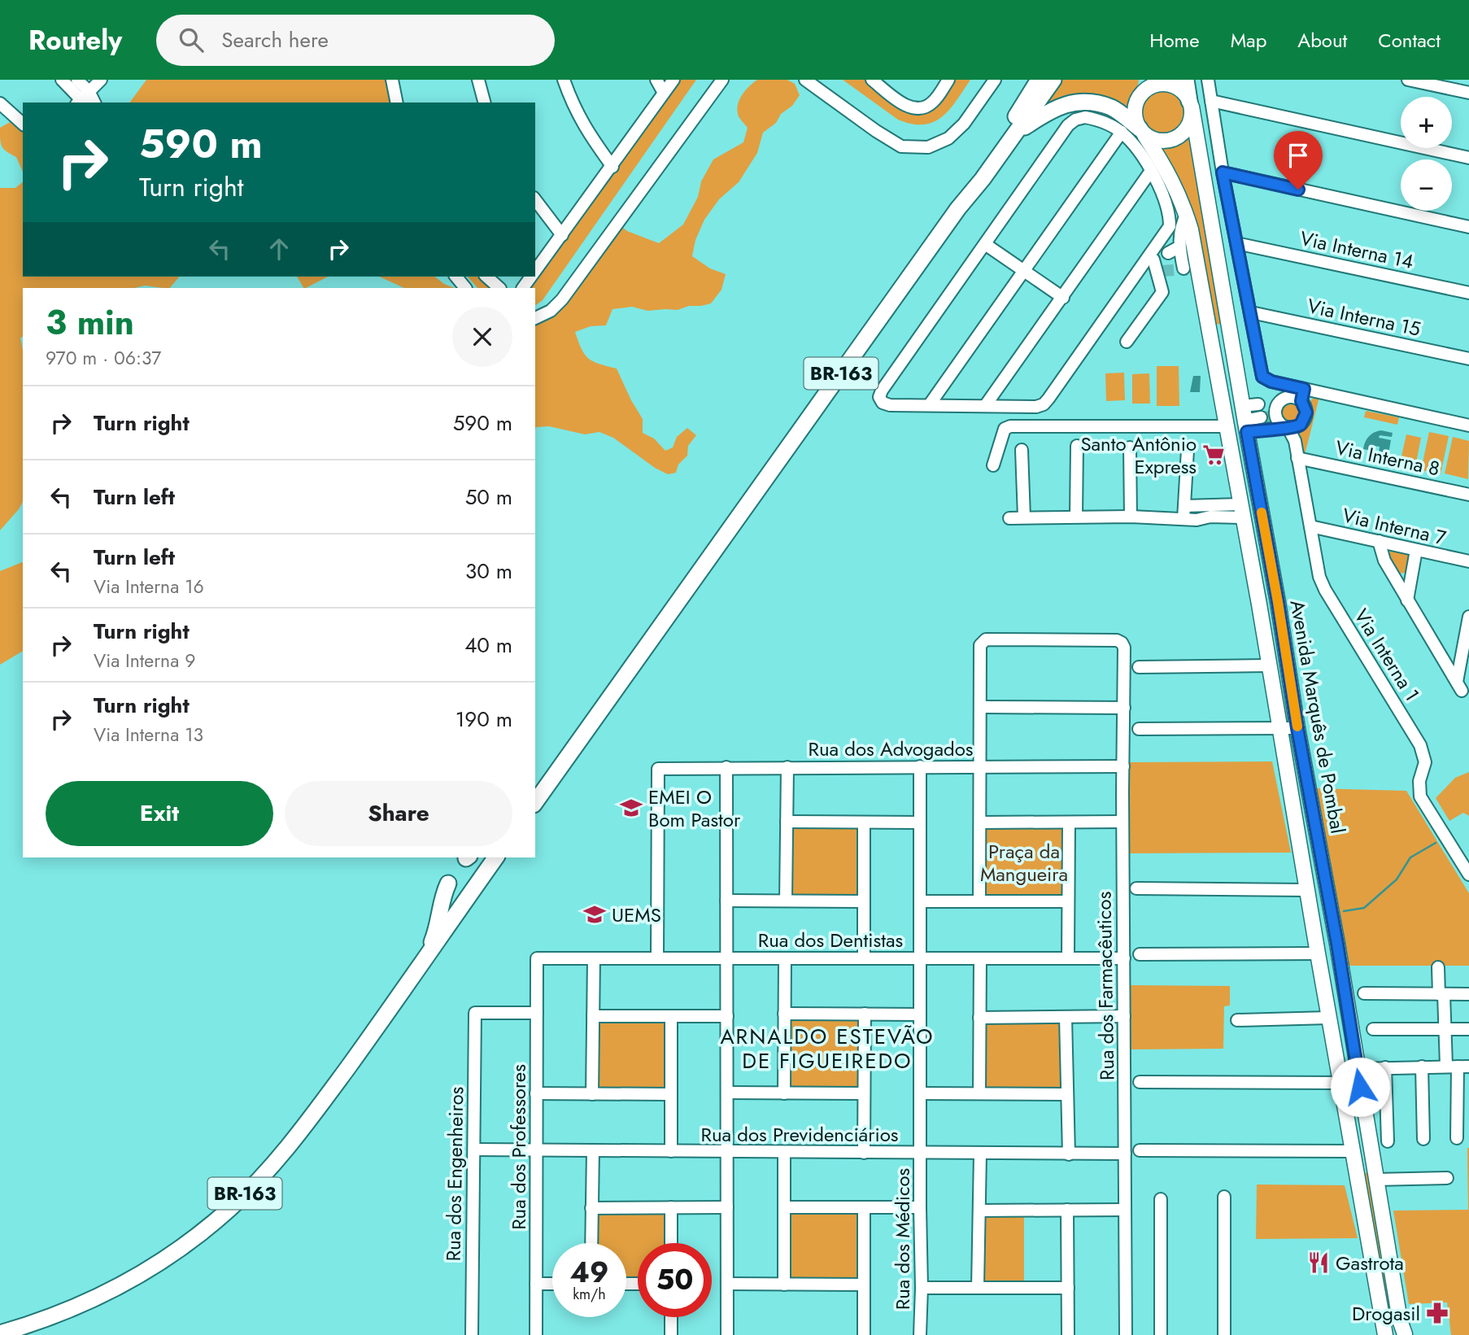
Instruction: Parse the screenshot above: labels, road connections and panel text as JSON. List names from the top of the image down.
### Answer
{
  "streets": {
    "highway": ["BR-163"],
    "main road": ["Avenida Marquês de Pombal"],
    "street": [
      "Via Interna 14",
      "Via Interna 15",
      "Via Interna 8",
      "Via Interna 7",
      "Via Interna 1",
      "Rua dos Advogados",
      "Rua dos Dentistas",
      "Rua dos Farmacêuticos",
      "Rua dos Previdenciários",
      "Rua dos Professores",
      "Rua dos Engenheiros",
      "Rua dos Médicos"
    ]
  },
  "crossings": [
    ["Via Interna 8", "Via Interna 1"],
    ["Via Interna 7", "Via Interna 1"],
    ["Rua dos Advogados", "Rua dos Dentistas"],
    ["Rua dos Advogados", "Rua dos Farmacêuticos"],
    ["Rua dos Advogados", "Rua dos Médicos"],
    ["Rua dos Dentistas", "Rua dos Farmacêuticos"],
    ["Rua dos Dentistas", "Rua dos Professores"],
    ["Rua dos Dentistas", "Rua dos Médicos"],
    ["Rua dos Farmacêuticos", "Rua dos Previdenciários"],
    ["Rua dos Previdenciários", "Rua dos Professores"],
    ["Rua dos Previdenciários", "Rua dos Engenheiros"],
    ["Rua dos Previdenciários", "Rua dos Médicos"],
    ["Rua dos Professores", "Rua dos Engenheiros"]
  ],
  "districts": ["ARNALDO ESTEVÃO DE FIGUEIREDO"],
  "parks": ["Praça da Mangueira"],
  "places": {
    "supermarket": ["Santo Antônio Express"],
    "school or university": ["EMEI O Bom Pastor", "UEMS"],
    "restaurant": ["Gastrota"],
    "pharmacy": ["Drogasil"]
  },
  "page": {
    "header": "Routely",
    "search": "Search here",
    "nav": [
      "Home",
      "Map",
      "About",
      "Contact"
    ],
    "map_buttons": ["+", "−"],
    "turn": ["590 m", "Turn right"],
    "heading": ["3 min", "970 m · 06:37"],
    "list": [
      {
        "name": "Turn right",
        "value": "590 m"
      },
      {
        "name": "Turn left",
        "value": "50 m"
      },
      {
        "name": "Turn left",
        "note": "Via Interna 16",
        "value": "30 m"
      },
      {
        "name": "Turn right",
        "note": "Via Interna 9",
        "value": "40 m"
      },
      {
        "name": "Turn right",
        "note": "Via Interna 13",
        "value": "190 m"
      }
    ],
    "buttons": ["Exit", "Share"],
    "speed": "49 km/h",
    "limit": "50"
  }
}
